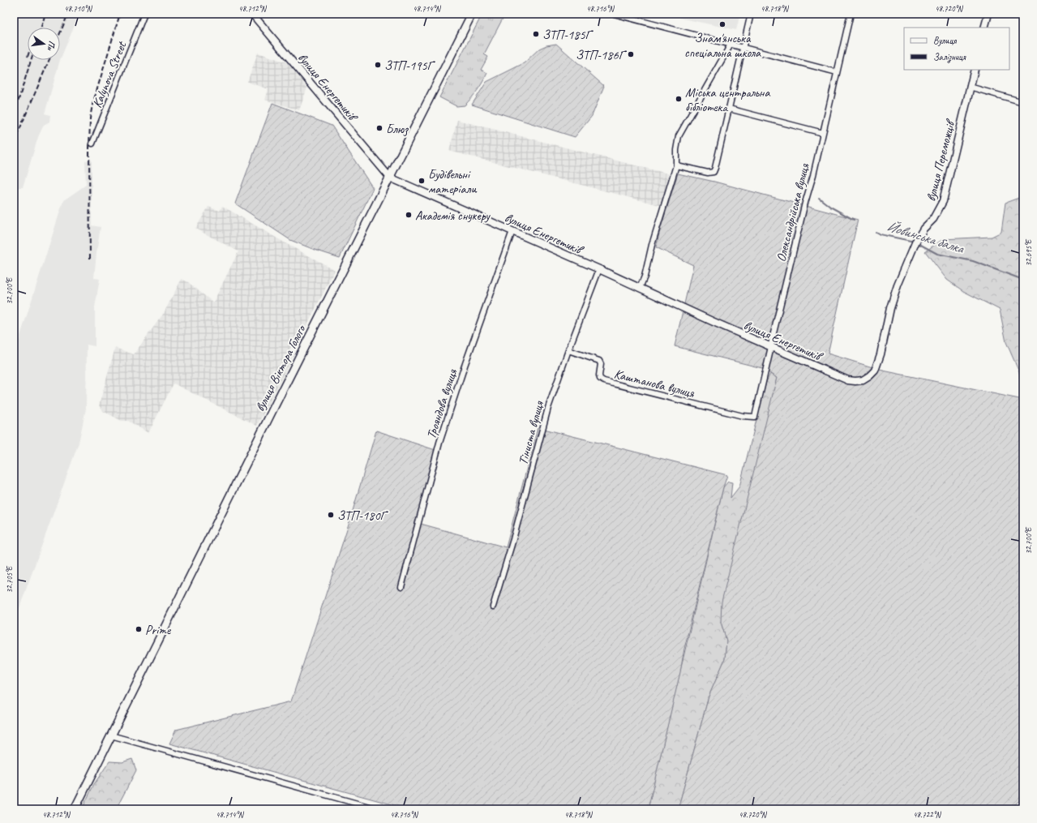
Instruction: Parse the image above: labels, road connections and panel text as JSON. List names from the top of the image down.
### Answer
{
  "streets": {
    "main road": ["вулиця Віктора Голого"],
    "street": [
      "Kalynova Street",
      "вулиця Енергетиків",
      "вулиця Переможців",
      "Олександрійська вулиця",
      "Каштанова вулиця",
      "Трояндова вулиця",
      "Тіниста вулиця"
    ]
  },
  "crossings": [
    ["вулиця Енергетиків", "вулиця Переможців"],
    ["вулиця Енергетиків", "Олександрійська вулиця"],
    ["вулиця Енергетиків", "вулиця Віктора Голого"],
    ["вулиця Енергетиків", "Трояндова вулиця"],
    ["вулиця Енергетиків", "Тіниста вулиця"],
    ["Олександрійська вулиця", "Каштанова вулиця"],
    ["Каштанова вулиця", "Тіниста вулиця"]
  ],
  "water": ["Йовинська балка"],
  "places": [
    "Знам'янська спеціальна школа",
    "ЗТП-185Г",
    "ЗТП-186Г",
    "ЗТП-195Г",
    "Міська центральна бібліотека",
    "Блюз",
    "Будівельні матеріали",
    "Академія снукеру",
    "ЗТП-180Г",
    "Prime"
  ],
  "legend": ["Вулиця", "Залізниця"],
  "north": "right",
  "coordinates": [
    "48.710°N",
    "48.712°N",
    "48.714°N",
    "48.716°N",
    "48.718°N",
    "48.720°N",
    "32.695°E",
    "32.700°E",
    "32.705°E",
    "48.722°N"
  ]
}
